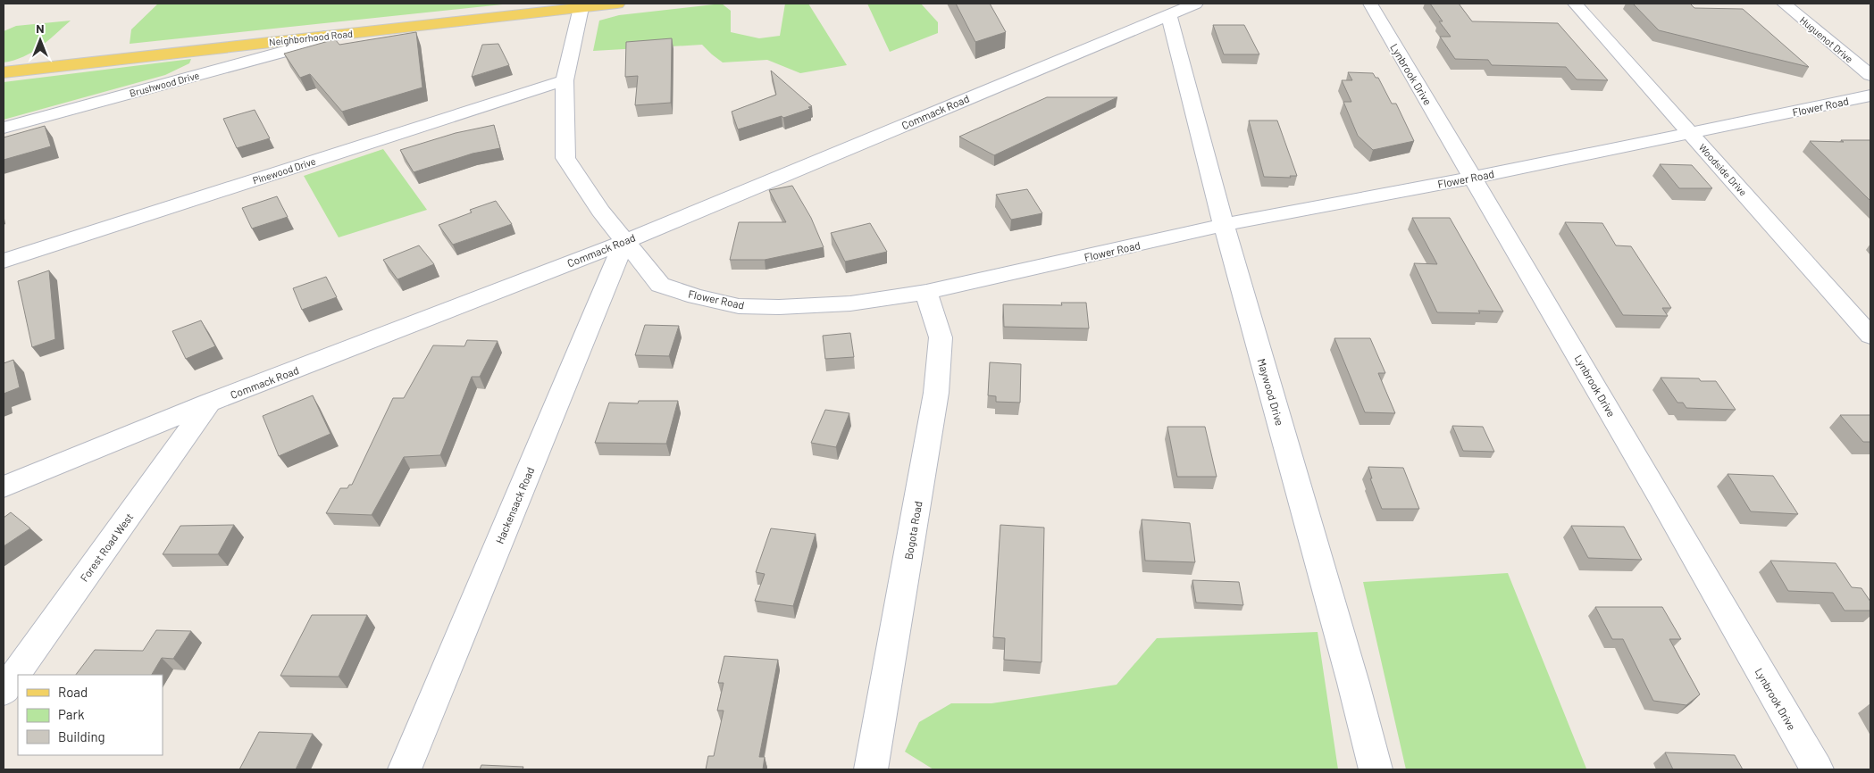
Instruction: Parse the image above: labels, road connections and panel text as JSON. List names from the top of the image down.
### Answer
{
  "streets": {
    "main road": ["Neighborhood Road"],
    "street": [
      "Huguenot Drive",
      "Lynbrook Drive",
      "Brushwood Drive",
      "Flower Road",
      "Commack Road",
      "Woodside Drive",
      "Pinewood Drive",
      "Maywood Drive",
      "Hackensack Road",
      "Bogota Road",
      "Forest Road West"
    ]
  },
  "crossings": [
    ["Neighborhood Road", "Brushwood Drive"],
    ["Neighborhood Road", "Flower Road"],
    ["Lynbrook Drive", "Flower Road"],
    ["Flower Road", "Commack Road"],
    ["Flower Road", "Woodside Drive"],
    ["Flower Road", "Pinewood Drive"],
    ["Flower Road", "Maywood Drive"],
    ["Flower Road", "Hackensack Road"],
    ["Flower Road", "Bogota Road"],
    ["Commack Road", "Maywood Drive"],
    ["Commack Road", "Hackensack Road"],
    ["Commack Road", "Forest Road West"]
  ],
  "legend": ["Road", "Park", "Building"],
  "north": "top"
}
